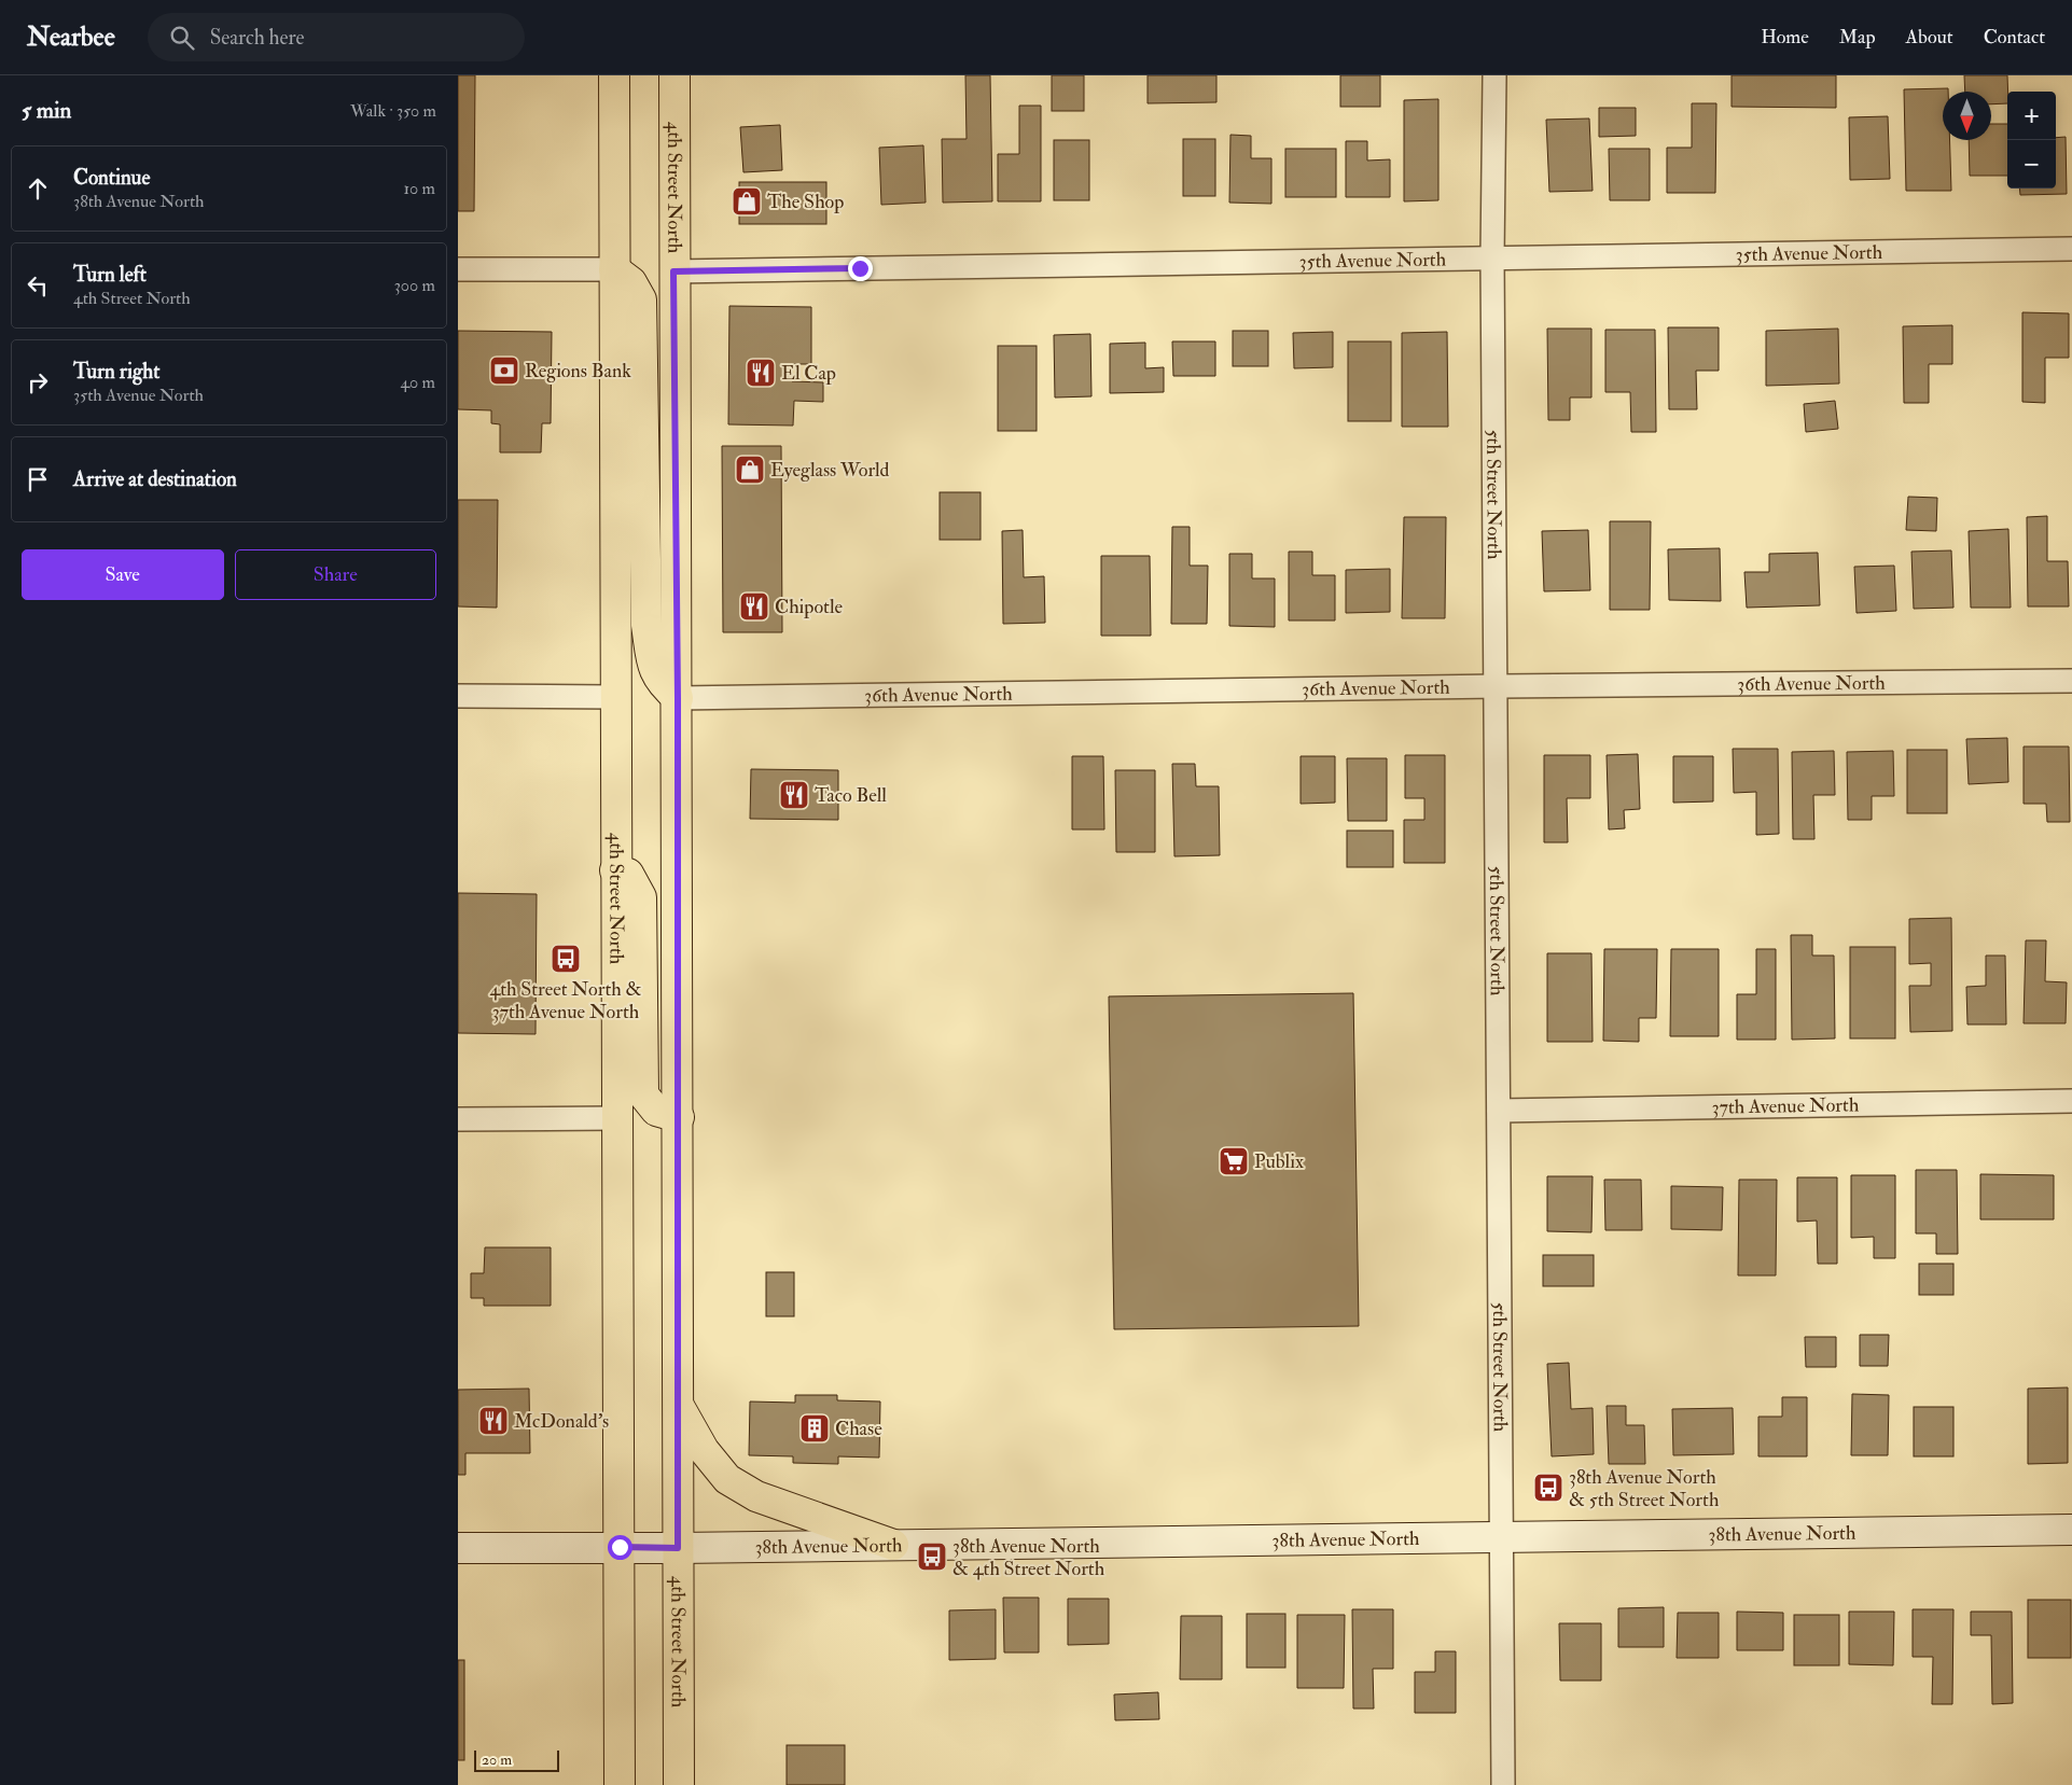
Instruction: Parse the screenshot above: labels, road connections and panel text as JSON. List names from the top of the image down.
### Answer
{
  "streets": {
    "main road": ["4th Street North", "38th Avenue North"],
    "street": [
      "35th Avenue North",
      "5th Street North",
      "36th Avenue North",
      "37th Avenue North"
    ]
  },
  "crossings": [
    ["4th Street North", "35th Avenue North"],
    ["4th Street North", "36th Avenue North"],
    ["4th Street North", "38th Avenue North"],
    ["35th Avenue North", "5th Street North"],
    ["5th Street North", "36th Avenue North"],
    ["5th Street North", "37th Avenue North"],
    ["5th Street North", "38th Avenue North"]
  ],
  "places": {
    "shop": ["The Shop", "Eyeglass World"],
    "bank": ["Regions Bank"],
    "restaurant": [
      "El Cap",
      "Chipotle",
      "Taco Bell",
      "McDonald's"
    ],
    "bus stop": ["4th Street North & 37th Avenue North", "38th Avenue North & 5th Street North", "38th Avenue North & 4th Street North"],
    "supermarket": ["Publix"],
    "building": ["Chase"]
  },
  "scale_bar": "20 m",
  "north": "bottom",
  "page": {
    "header": "Nearbee",
    "search": "Search here",
    "nav": [
      "Home",
      "Map",
      "About",
      "Contact"
    ],
    "heading": ["5 min", "Walk · 350 m"],
    "map_buttons": ["+", "−"],
    "list": [
      ["Continue", "38th Avenue North", "10 m"],
      ["Turn left", "4th Street North", "300 m"],
      ["Turn right", "35th Avenue North", "40 m"],
      "Arrive at destination"
    ],
    "buttons": ["Save", "Share"],
    "scale": "20 m"
  }
}
